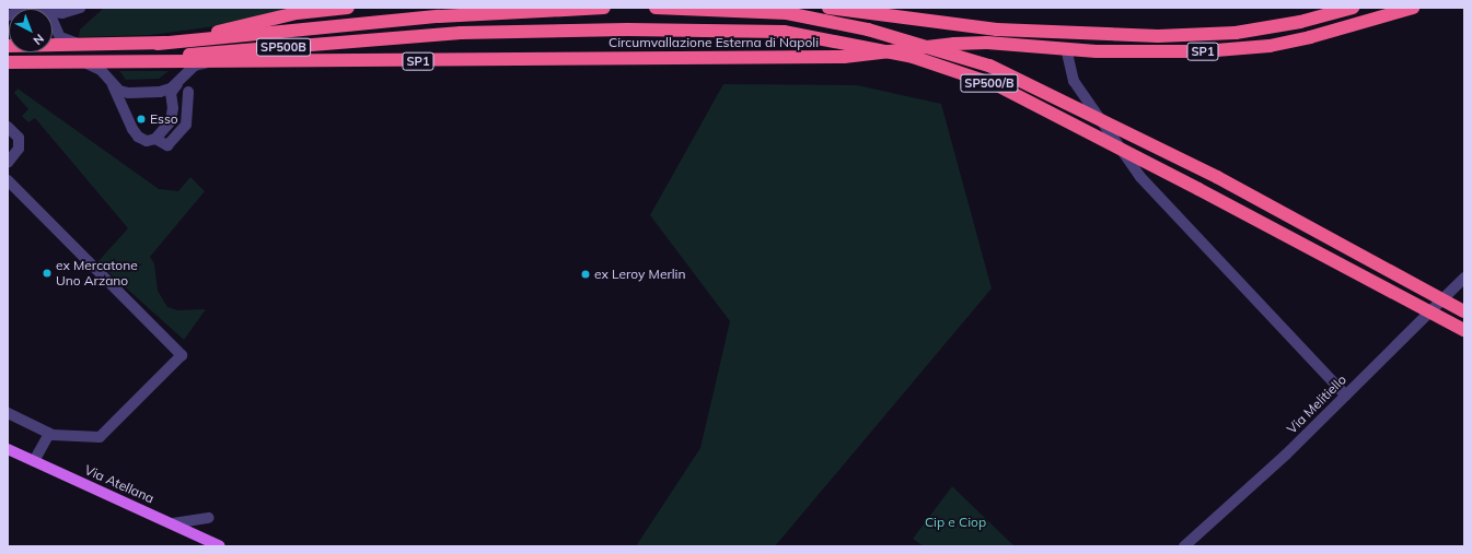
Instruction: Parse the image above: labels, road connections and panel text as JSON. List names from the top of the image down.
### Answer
{
  "streets": {
    "highway": [
      "Circumvallazione Esterna di Napoli",
      "SP500B",
      "SP1",
      "SP500/B"
    ],
    "main road": ["Via Atellana"],
    "street": ["Via Melitiello"]
  },
  "crossings": [
    ["Circumvallazione Esterna di Napoli", "SP500B"],
    ["SP500B", "SP500/B"]
  ],
  "parks": ["Cip e Ciop"],
  "places": ["Esso", "ex Mercatone Uno Arzano", "ex Leroy Merlin"],
  "north": "bottom right"
}
